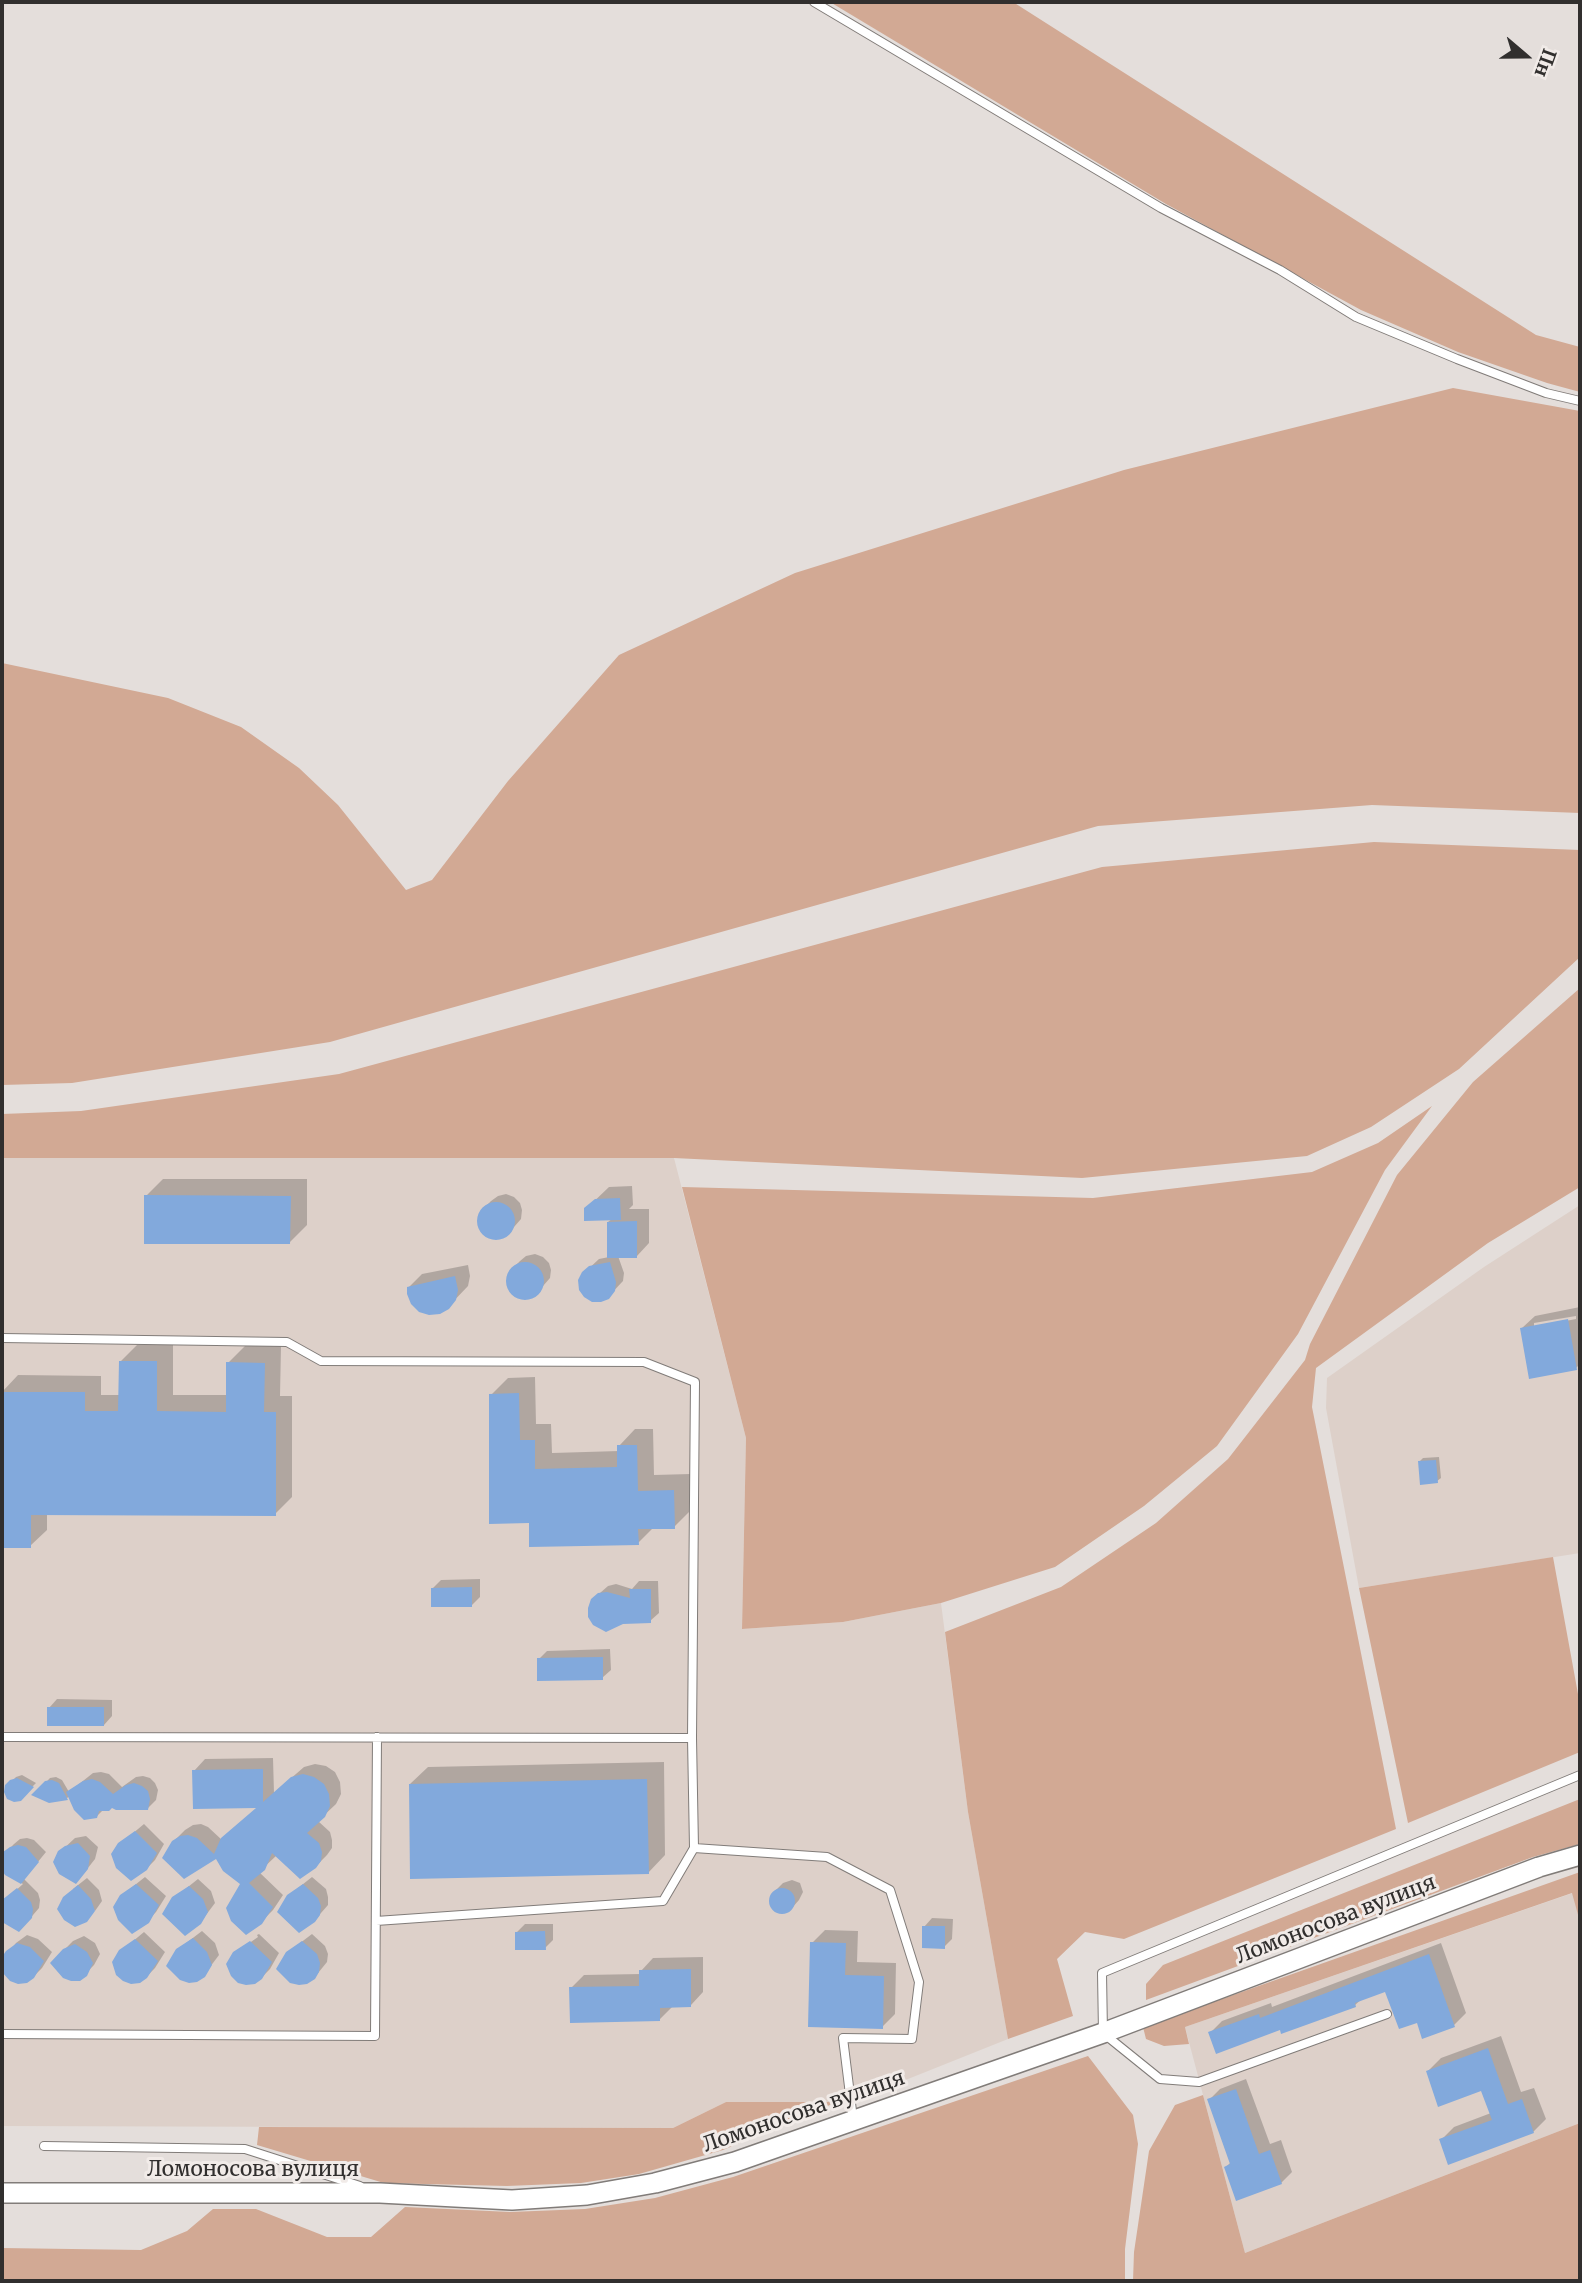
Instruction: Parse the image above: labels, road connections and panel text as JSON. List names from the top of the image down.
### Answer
{
  "streets": {
    "street": ["Ломоносова вулиця"]
  },
  "north": "right"
}
